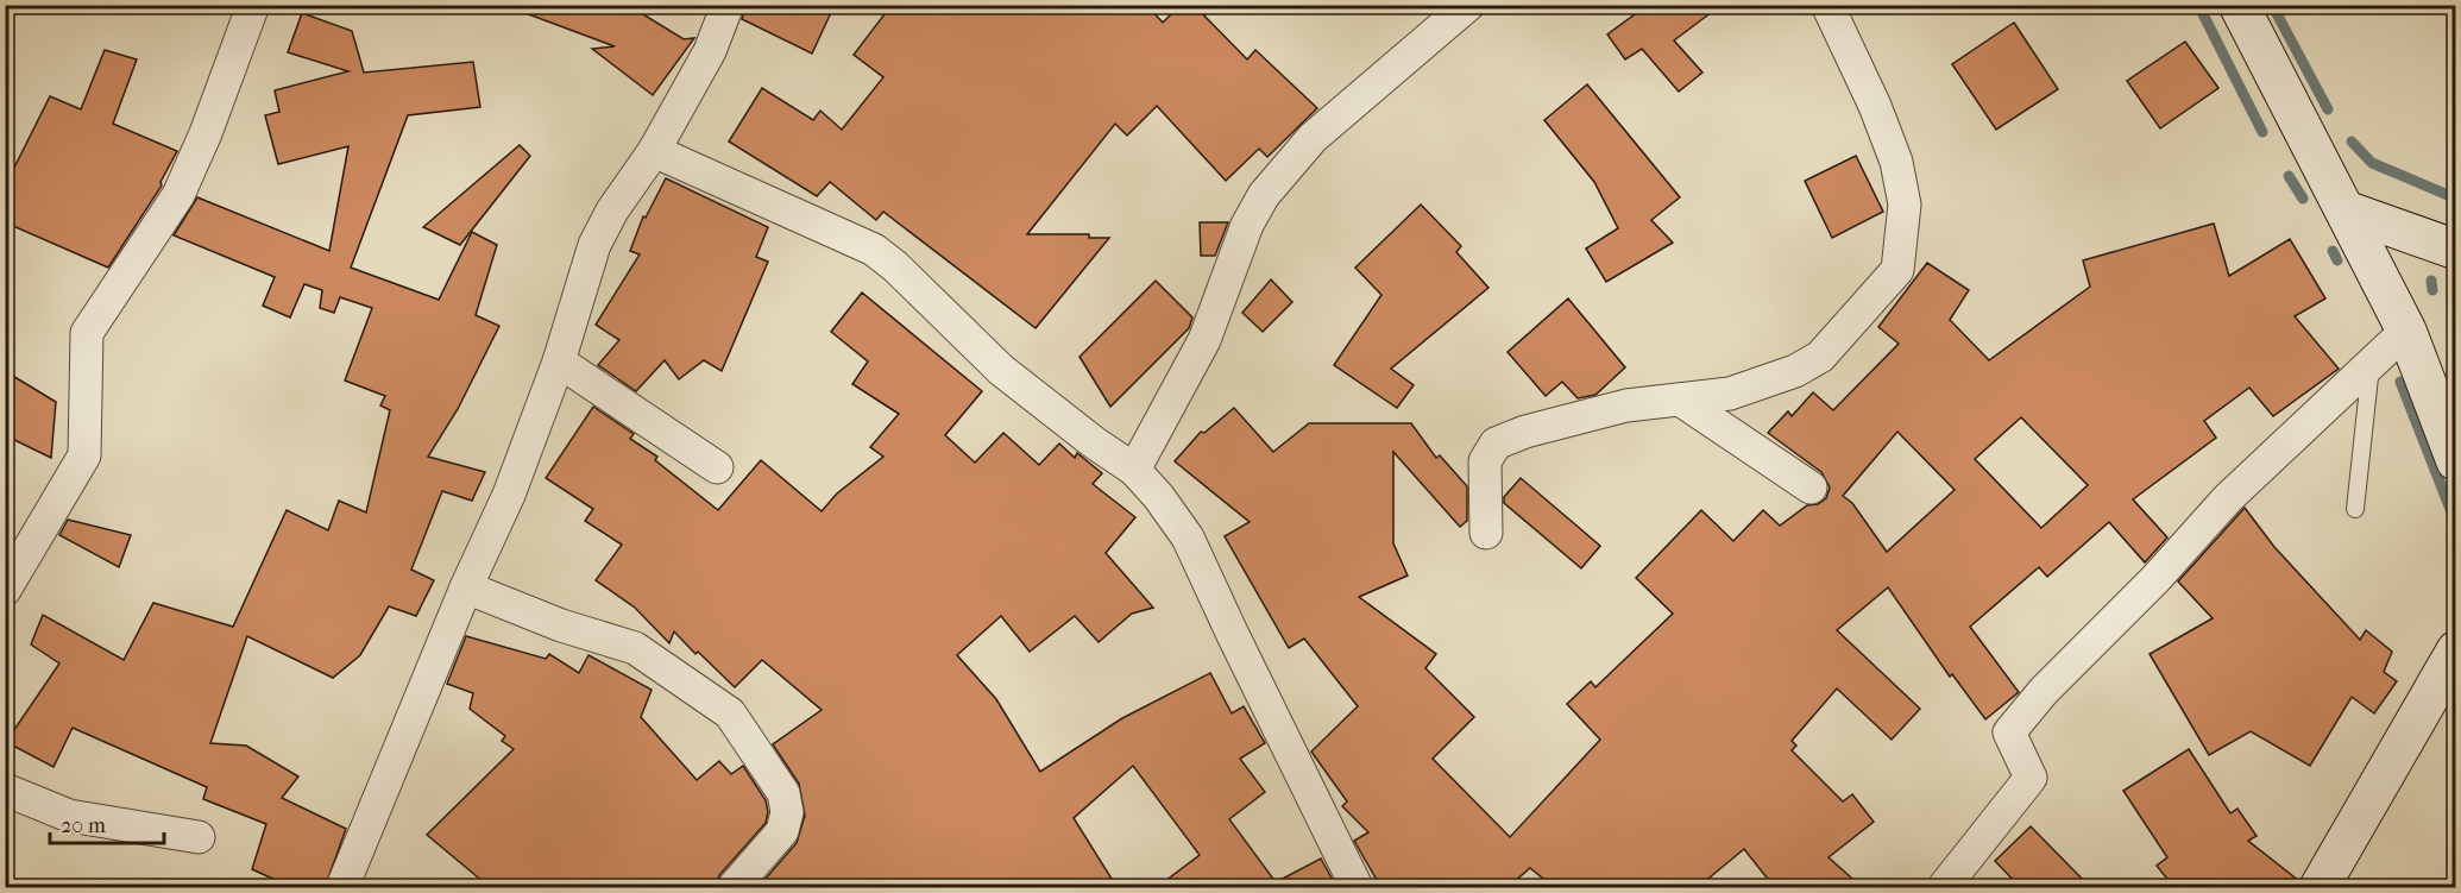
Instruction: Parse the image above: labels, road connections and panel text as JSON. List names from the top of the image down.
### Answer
{
  "scale_bar": "20 m"
}
